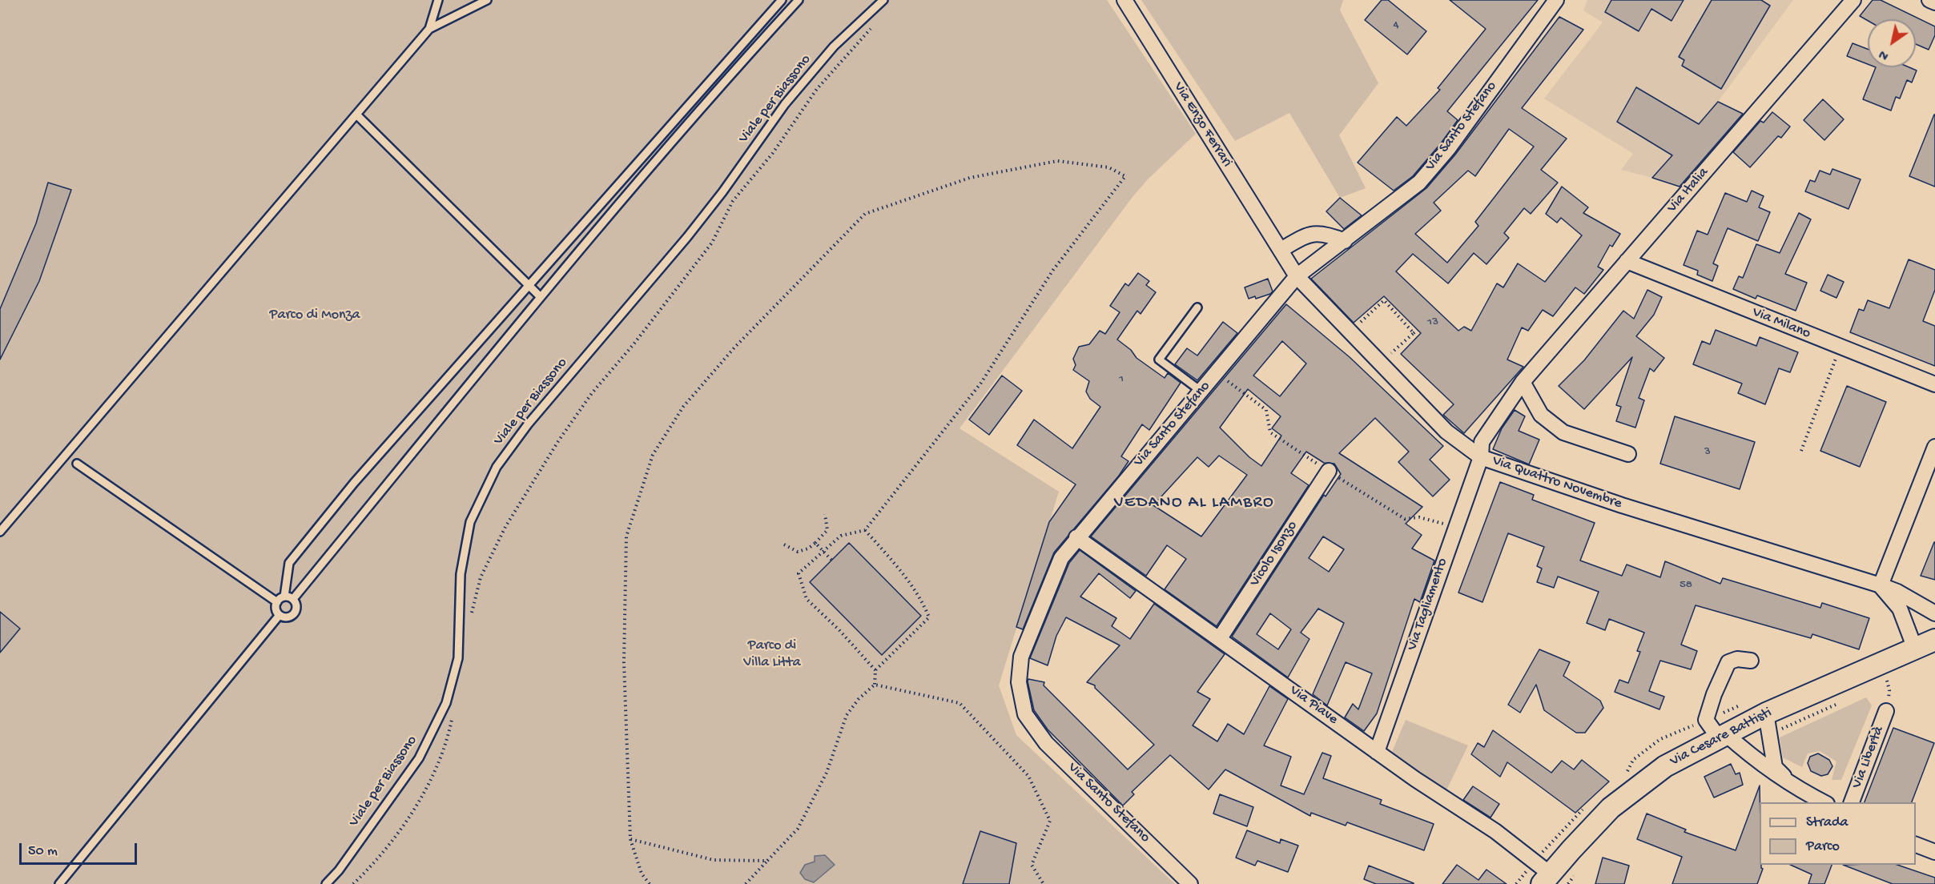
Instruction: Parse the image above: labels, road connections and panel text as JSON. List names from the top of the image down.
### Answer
{
  "streets": {
    "main road": ["Via Cesare Battisti"],
    "street": [
      "Via Enzo Ferrari",
      "Via Santo Stefano",
      "Via Italia",
      "Via Milano",
      "Via Quattro Novembre",
      "Vicolo Isonzo",
      "Via Tagliamento",
      "Via Piave",
      "Via Libertà"
    ],
    "lane": ["Viale per Biassono"]
  },
  "crossings": [
    ["Via Enzo Ferrari", "Via Santo Stefano"],
    ["Via Enzo Ferrari", "Via Quattro Novembre"],
    ["Via Santo Stefano", "Via Quattro Novembre"],
    ["Via Santo Stefano", "Via Piave"],
    ["Via Italia", "Via Milano"],
    ["Via Italia", "Via Quattro Novembre"],
    ["Via Italia", "Via Tagliamento"],
    ["Via Quattro Novembre", "Via Tagliamento"],
    ["Vicolo Isonzo", "Via Piave"],
    ["Via Tagliamento", "Via Piave"],
    ["Via Piave", "Via Cesare Battisti"]
  ],
  "districts": ["VEDANO AL LAMBRO"],
  "parks": ["Parco di Monza", "Parco di Villa Litta"],
  "house_numbers": [
    "4",
    "13",
    "1",
    "3",
    "58"
  ],
  "legend": ["Strada", "Parco"],
  "scale_bar": "50 m",
  "north": "bottom left"
}
